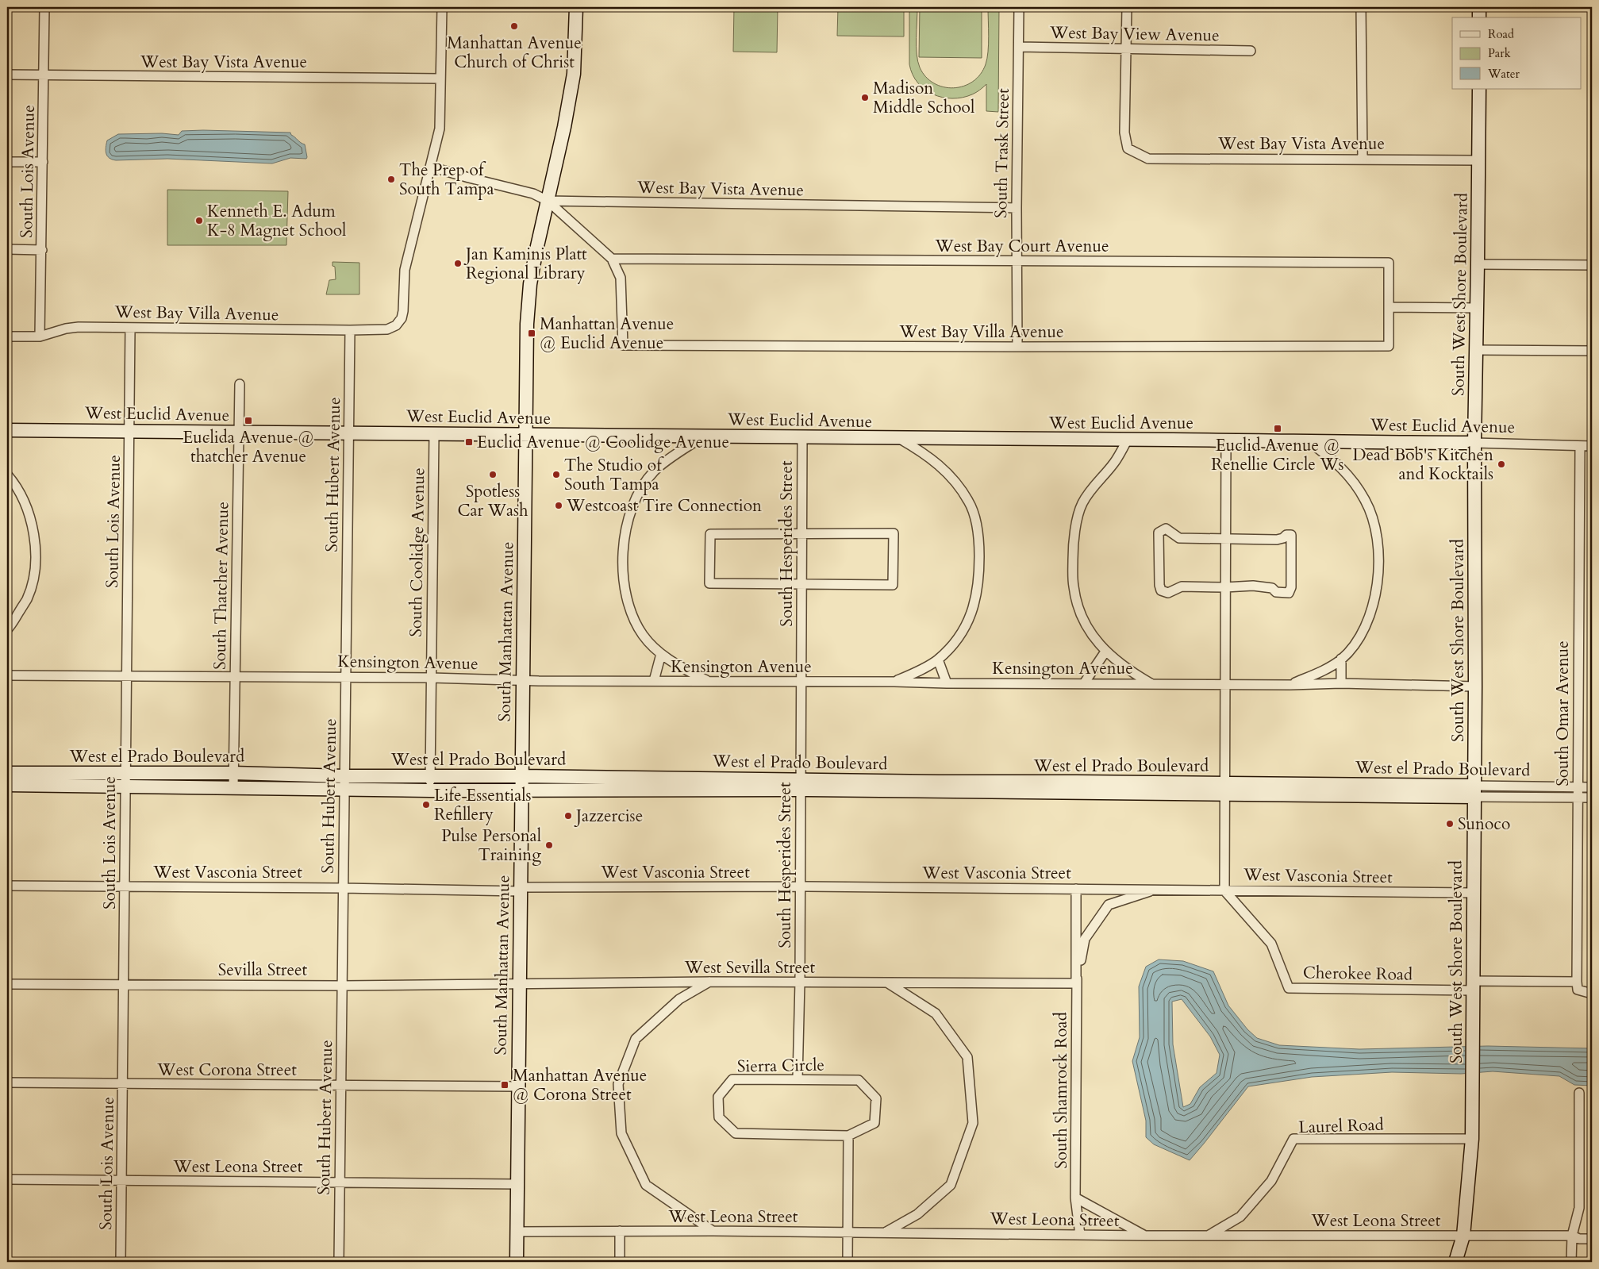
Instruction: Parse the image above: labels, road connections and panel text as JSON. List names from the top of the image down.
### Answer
{
  "streets": {
    "street": [
      "West Bay View Avenue",
      "West Bay Vista Avenue",
      "South Trask Street",
      "South Lois Avenue",
      "West Bay Court Avenue",
      "South West Shore Boulevard",
      "West Bay Villa Avenue",
      "West Euclid Avenue",
      "South Hubert Avenue",
      "South Hesperides Street",
      "South Coolidge Avenue",
      "South Thatcher Avenue",
      "South Manhattan Avenue",
      "Kensington Avenue",
      "South Omar Avenue",
      "West el Prado Boulevard",
      "West Vasconia Street",
      "West Sevilla Street",
      "Sevilla Street",
      "Cherokee Road",
      "Sierra Circle",
      "West Corona Street",
      "South Shamrock Road",
      "Laurel Road",
      "West Leona Street"
    ]
  },
  "crossings": [
    ["West Bay View Avenue", "West Bay Vista Avenue"],
    ["West Bay View Avenue", "South Trask Street"],
    ["West Bay Vista Avenue", "South Trask Street"],
    ["West Bay Vista Avenue", "South Lois Avenue"],
    ["West Bay Vista Avenue", "South West Shore Boulevard"],
    ["West Bay Vista Avenue", "West Bay Villa Avenue"],
    ["West Bay Vista Avenue", "South Manhattan Avenue"],
    ["South Trask Street", "West Bay Court Avenue"],
    ["South Trask Street", "West Bay Villa Avenue"],
    ["South Lois Avenue", "West Bay Villa Avenue"],
    ["South Lois Avenue", "West Euclid Avenue"],
    ["South Lois Avenue", "Kensington Avenue"],
    ["South Lois Avenue", "West el Prado Boulevard"],
    ["South Lois Avenue", "West Vasconia Street"],
    ["South Lois Avenue", "Sevilla Street"],
    ["South Lois Avenue", "West Corona Street"],
    ["South Lois Avenue", "West Leona Street"],
    ["West Bay Court Avenue", "West Bay Villa Avenue"],
    ["South West Shore Boulevard", "West Euclid Avenue"],
    ["South West Shore Boulevard", "Kensington Avenue"],
    ["South West Shore Boulevard", "West el Prado Boulevard"],
    ["South West Shore Boulevard", "West Vasconia Street"],
    ["South West Shore Boulevard", "Cherokee Road"],
    ["South West Shore Boulevard", "Laurel Road"],
    ["South West Shore Boulevard", "West Leona Street"],
    ["West Bay Villa Avenue", "South Hubert Avenue"],
    ["West Euclid Avenue", "South Hubert Avenue"],
    ["West Euclid Avenue", "South Hesperides Street"],
    ["West Euclid Avenue", "South Coolidge Avenue"],
    ["West Euclid Avenue", "South Thatcher Avenue"],
    ["West Euclid Avenue", "South Manhattan Avenue"],
    ["West Euclid Avenue", "South Omar Avenue"],
    ["South Hubert Avenue", "Kensington Avenue"],
    ["South Hubert Avenue", "West el Prado Boulevard"],
    ["South Hubert Avenue", "West Vasconia Street"],
    ["South Hubert Avenue", "Sevilla Street"],
    ["South Hubert Avenue", "West Corona Street"],
    ["South Hubert Avenue", "West Leona Street"],
    ["South Hesperides Street", "Kensington Avenue"],
    ["South Hesperides Street", "West el Prado Boulevard"],
    ["South Hesperides Street", "West Vasconia Street"],
    ["South Hesperides Street", "West Sevilla Street"],
    ["South Hesperides Street", "Sierra Circle"],
    ["South Coolidge Avenue", "Kensington Avenue"],
    ["South Coolidge Avenue", "West el Prado Boulevard"],
    ["South Thatcher Avenue", "Kensington Avenue"],
    ["South Thatcher Avenue", "West el Prado Boulevard"],
    ["South Manhattan Avenue", "Kensington Avenue"],
    ["South Manhattan Avenue", "West el Prado Boulevard"],
    ["South Manhattan Avenue", "West Vasconia Street"],
    ["South Manhattan Avenue", "West Sevilla Street"],
    ["South Manhattan Avenue", "Sevilla Street"],
    ["South Manhattan Avenue", "West Corona Street"],
    ["South Manhattan Avenue", "West Leona Street"],
    ["South Omar Avenue", "West el Prado Boulevard"],
    ["West Vasconia Street", "Cherokee Road"],
    ["West Vasconia Street", "South Shamrock Road"],
    ["West Sevilla Street", "Sevilla Street"],
    ["West Sevilla Street", "South Shamrock Road"],
    ["South Shamrock Road", "West Leona Street"],
    ["Laurel Road", "West Leona Street"]
  ],
  "places": {
    "other": [
      "Manhattan Avenue Church of Christ",
      "Madison Middle School",
      "The Prep of South Tampa",
      "Kenneth E. Adum K-8 Magnet School",
      "Jan Kaminis Platt Regional Library",
      "Dead Bob's Kitchen and Kocktails",
      "Spotless Car Wash",
      "The Studio of South Tampa",
      "Westcoast Tire Connection",
      "Life Essentials Refillery",
      "Jazzercise",
      "Sunoco",
      "Pulse Personal Training"
    ],
    "transit": [
      "Manhattan Avenue @ Euclid Avenue",
      "Euclida Avenue @ thatcher Avenue",
      "Euclid Avenue @ Renellie Circle Ws",
      "Euclid Avenue @ Coolidge Avenue",
      "Manhattan Avenue @ Corona Street"
    ]
  },
  "legend": ["Road", "Park", "Water"]
}
